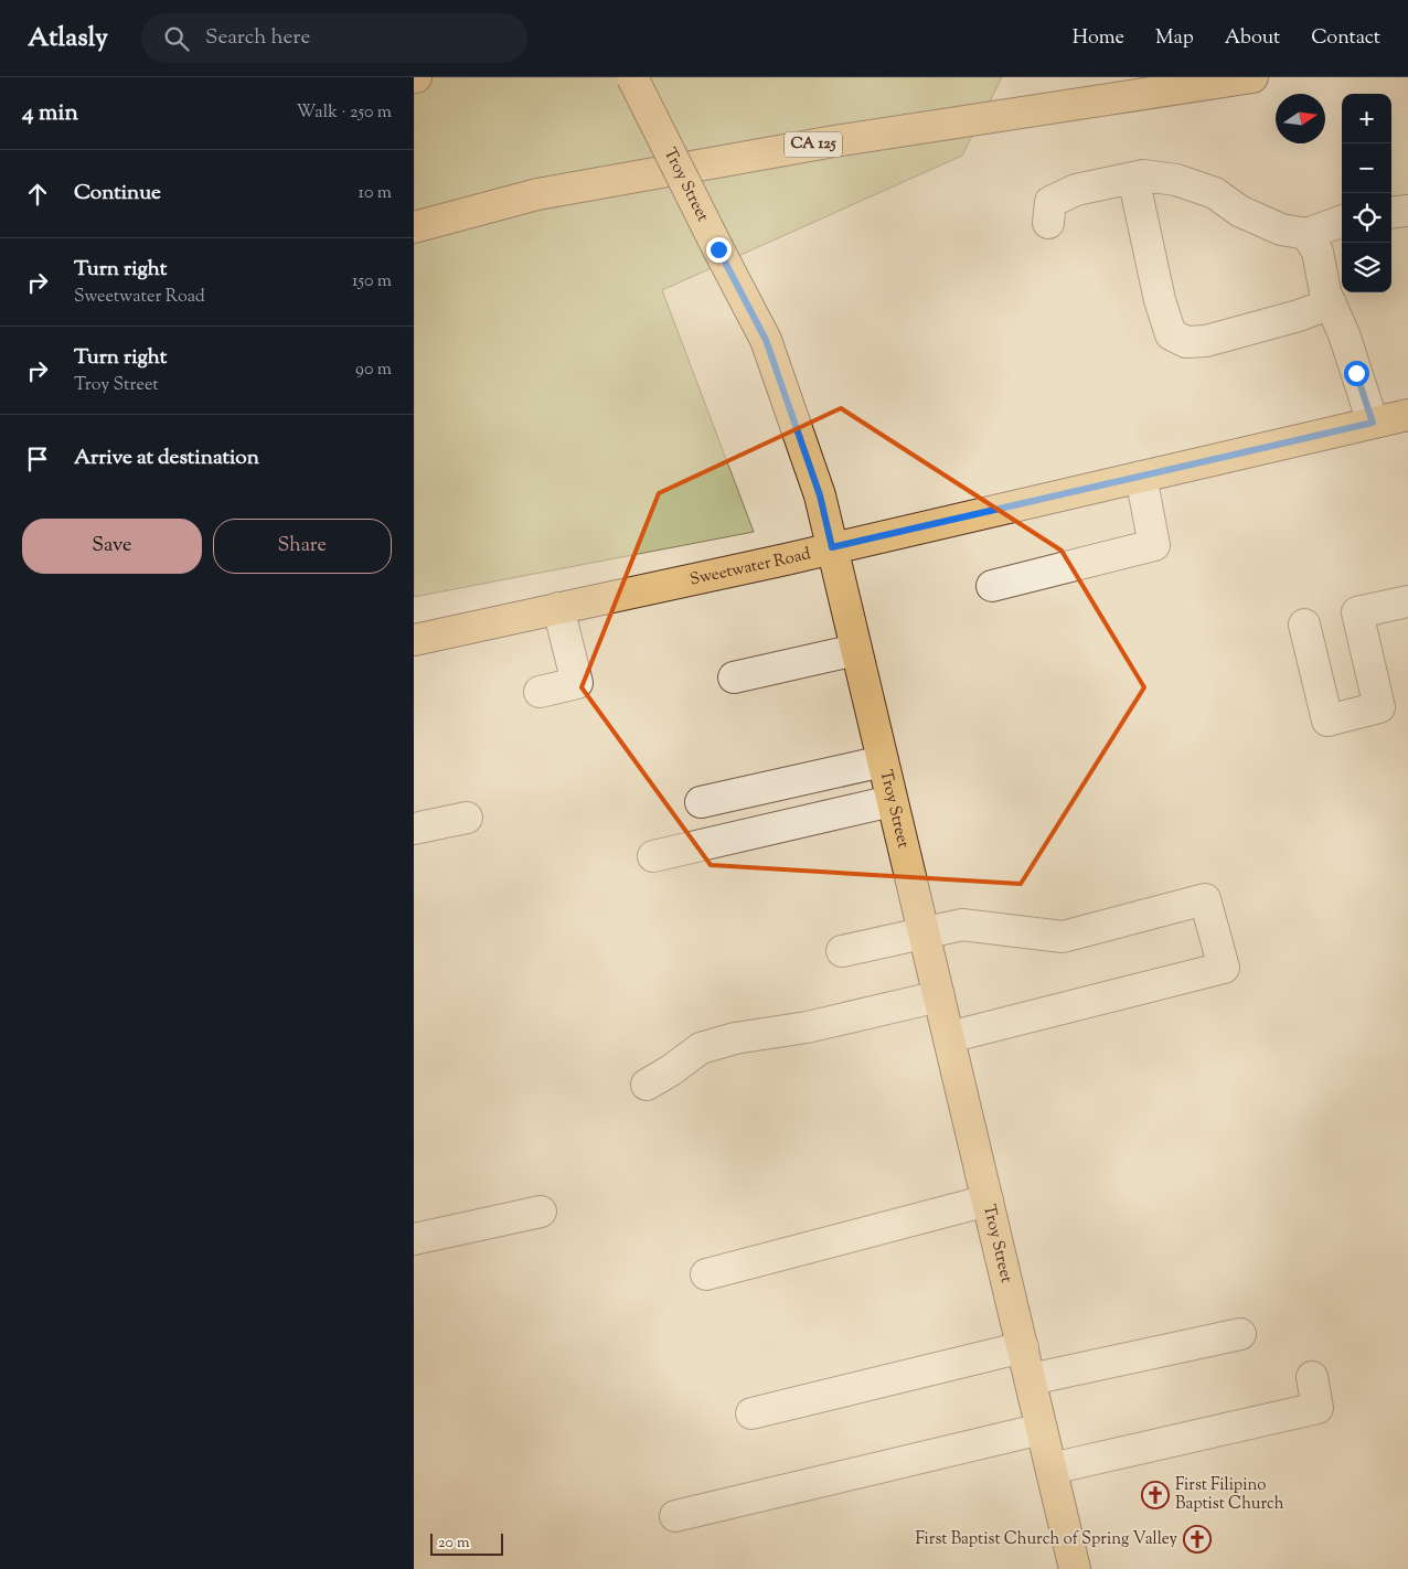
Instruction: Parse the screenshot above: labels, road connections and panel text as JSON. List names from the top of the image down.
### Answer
{
  "streets": {
    "main road": ["CA 125", "Troy Street", "Sweetwater Road"]
  },
  "crossings": [
    ["Troy Street", "Sweetwater Road"]
  ],
  "places": {
    "church": ["First Filipino Baptist Church", "First Baptist Church of Spring Valley"]
  },
  "scale_bar": "20 m",
  "north": "right",
  "page": {
    "header": "Atlasly",
    "search": "Search here",
    "nav": [
      "Home",
      "Map",
      "About",
      "Contact"
    ],
    "heading": ["4 min", "Walk · 250 m"],
    "map_buttons": ["+", "−"],
    "list": [
      ["Continue", "10 m"],
      ["Turn right", "Sweetwater Road", "150 m"],
      ["Turn right", "Troy Street", "90 m"],
      "Arrive at destination"
    ],
    "buttons": ["Save", "Share"],
    "scale": "20 m"
  }
}
